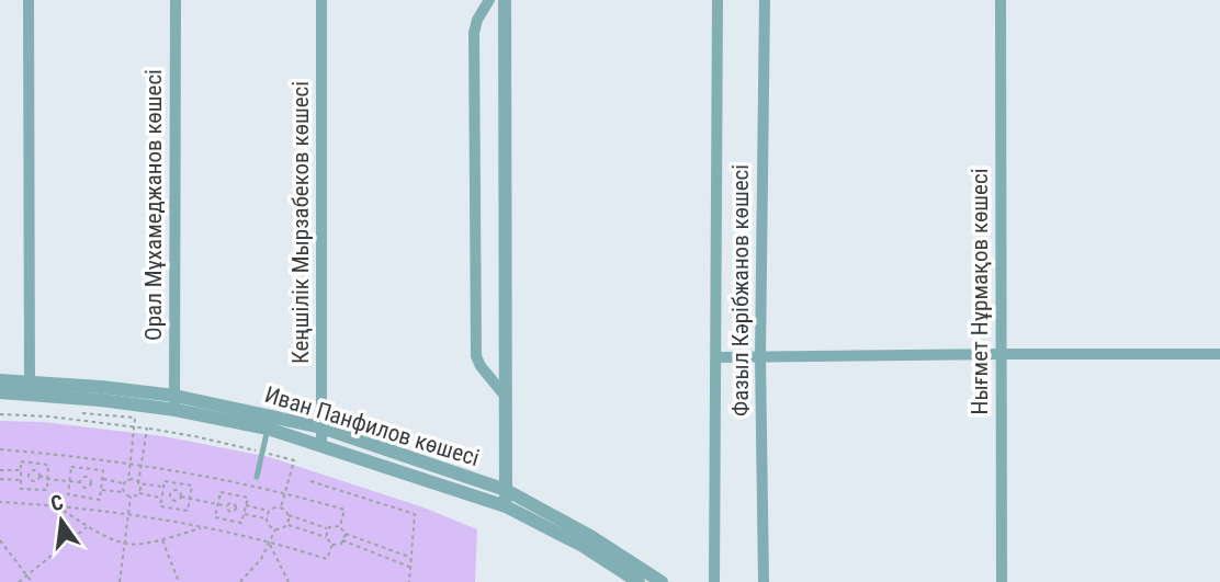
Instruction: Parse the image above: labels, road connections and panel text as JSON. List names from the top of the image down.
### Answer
{
  "streets": {
    "street": [
      "Орал Мұхамеджанов көшесі",
      "Кеңшілік Мырзабеков көшесі",
      "Фазыл Кәрібжанов көшесі",
      "Нығмет Нұрмақов көшесі",
      "Иван Панфилов көшесі"
    ]
  },
  "crossings": [
    ["Орал Мұхамеджанов көшесі", "Иван Панфилов көшесі"],
    ["Кеңшілік Мырзабеков көшесі", "Иван Панфилов көшесі"]
  ],
  "north": "top"
}
